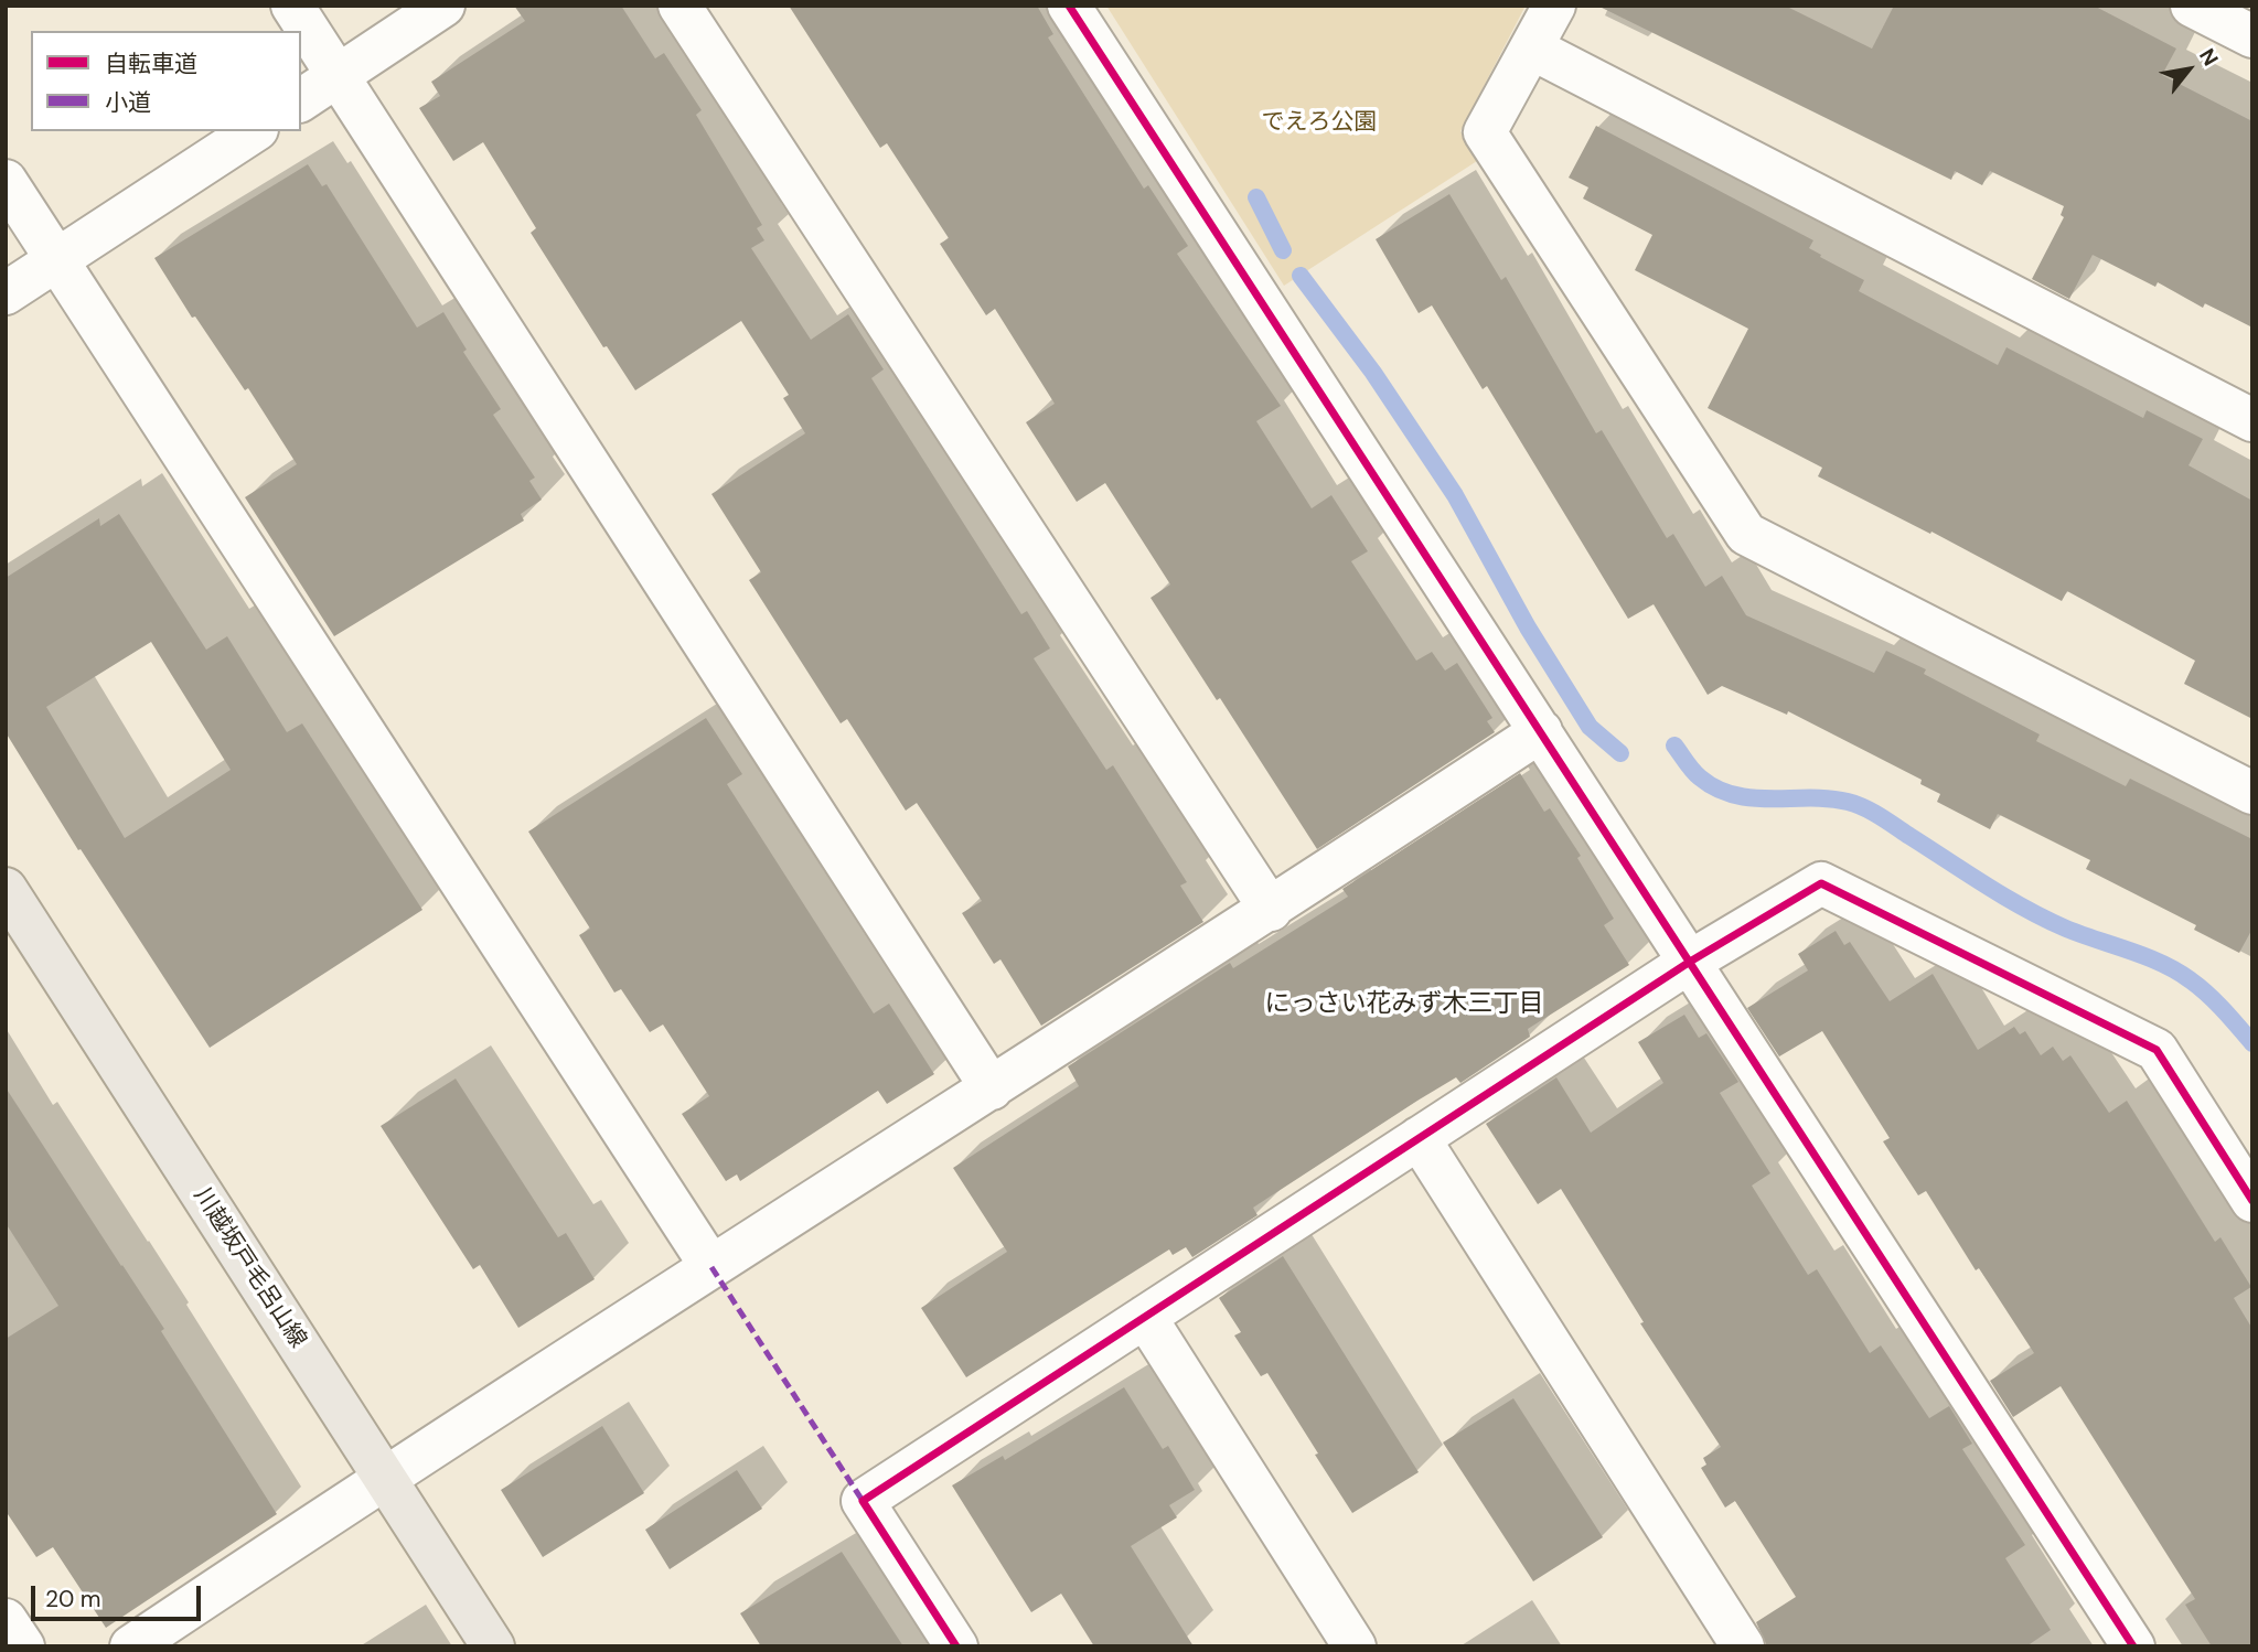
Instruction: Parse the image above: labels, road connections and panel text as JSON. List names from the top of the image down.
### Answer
{
  "streets": {
    "main road": ["川越坂戸毛呂山線"]
  },
  "districts": ["にっさい花みず木三丁目"],
  "parks": ["でえろ公園"],
  "legend": ["自転車道", "小道"],
  "scale_bar": "20 m",
  "north": "top right"
}
